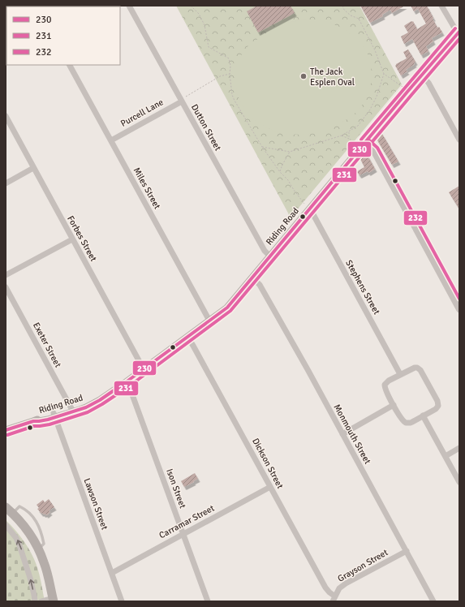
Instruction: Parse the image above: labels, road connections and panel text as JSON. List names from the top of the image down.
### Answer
{
  "streets": {
    "main road": ["Riding Road"],
    "street": [
      "Purcell Lane",
      "Dutton Street",
      "Miles Street",
      "Forbes Street",
      "Stephens Street",
      "Exeter Street",
      "Monmouth Street",
      "Dickson Street",
      "Ison Street",
      "Lawson Street",
      "Carramar Street",
      "Grayson Street"
    ]
  },
  "crossings": [
    ["Purcell Lane", "Dutton Street"],
    ["Purcell Lane", "Miles Street"],
    ["Dutton Street", "Riding Road"],
    ["Miles Street", "Riding Road"],
    ["Riding Road", "Forbes Street"],
    ["Riding Road", "Stephens Street"],
    ["Riding Road", "Exeter Street"],
    ["Riding Road", "Monmouth Street"],
    ["Riding Road", "Dickson Street"],
    ["Riding Road", "Ison Street"],
    ["Riding Road", "Lawson Street"],
    ["Monmouth Street", "Grayson Street"],
    ["Dickson Street", "Carramar Street"],
    ["Dickson Street", "Grayson Street"],
    ["Ison Street", "Carramar Street"],
    ["Lawson Street", "Carramar Street"]
  ],
  "places": ["The Jack Esplen Oval"],
  "lines": ["transit line 232", "transit line 230", "transit line 231"],
  "legend": ["230", "231", "232"]
}
